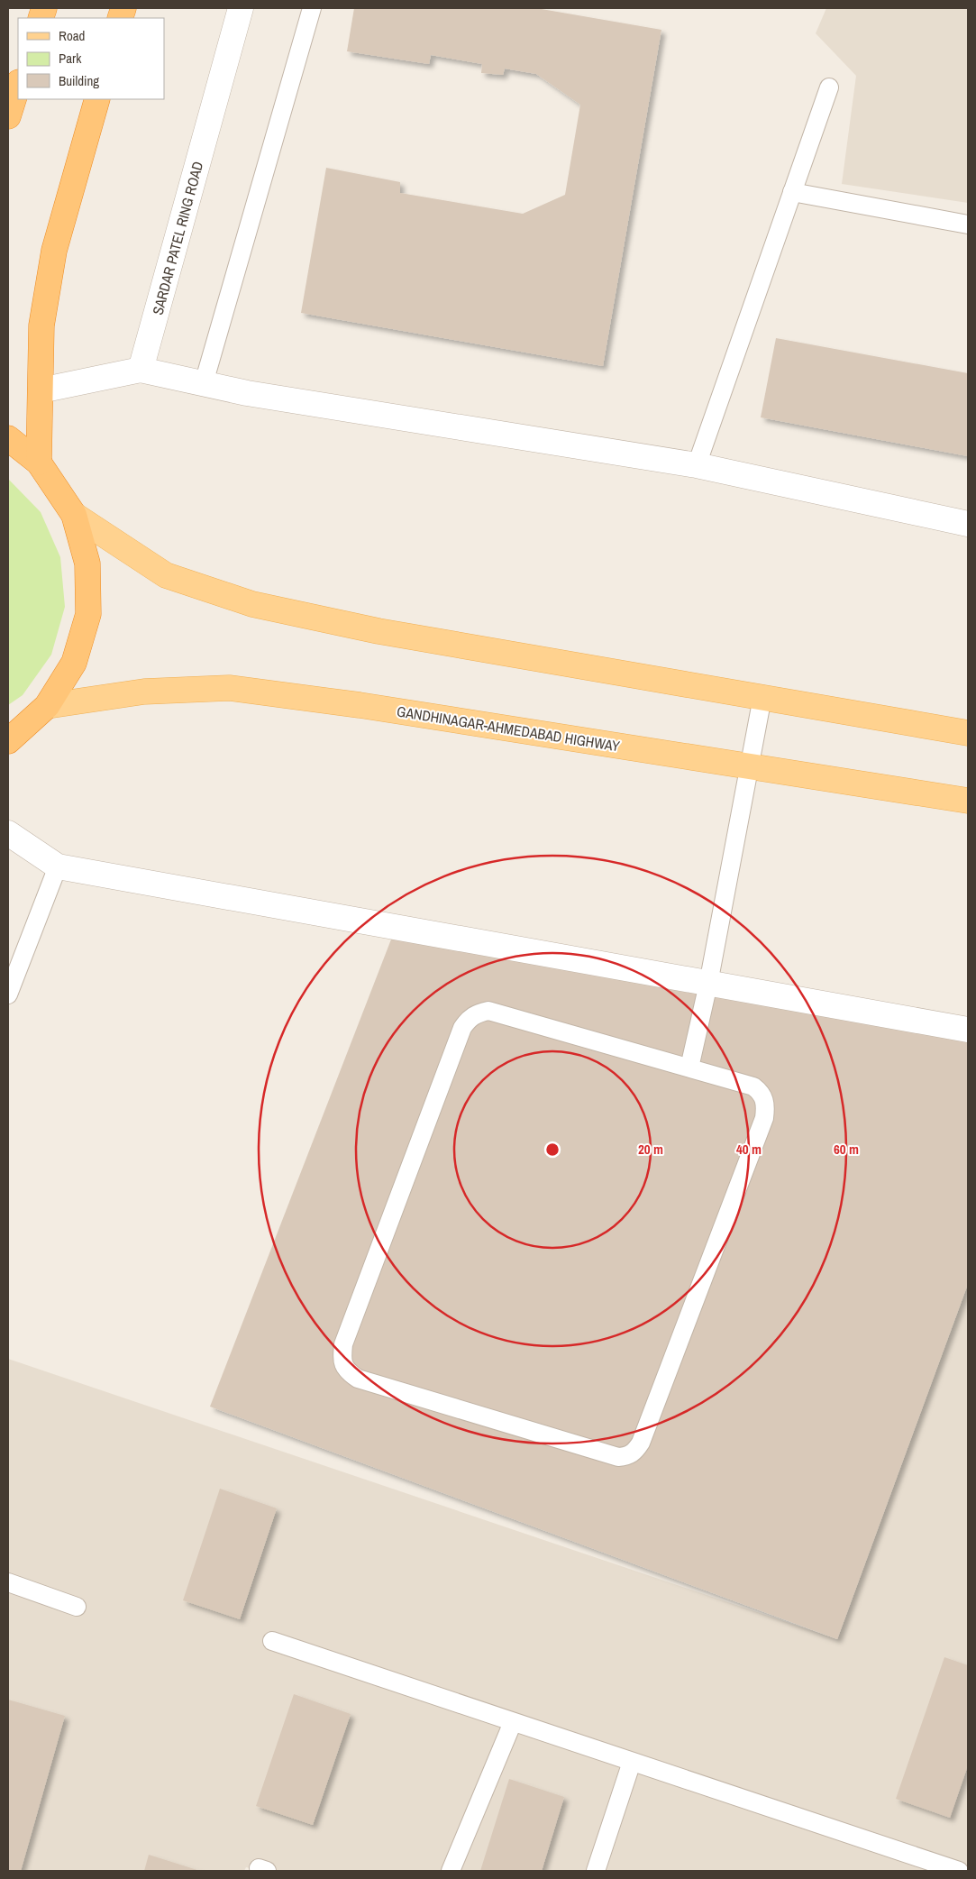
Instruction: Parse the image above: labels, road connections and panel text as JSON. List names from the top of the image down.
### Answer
{
  "streets": {
    "main road": ["GANDHINAGAR-AHMEDABAD HIGHWAY"],
    "street": ["SARDAR PATEL RING ROAD"]
  },
  "legend": ["Road", "Park", "Building"],
  "rings": ["20 m", "40 m", "60 m"]
}
